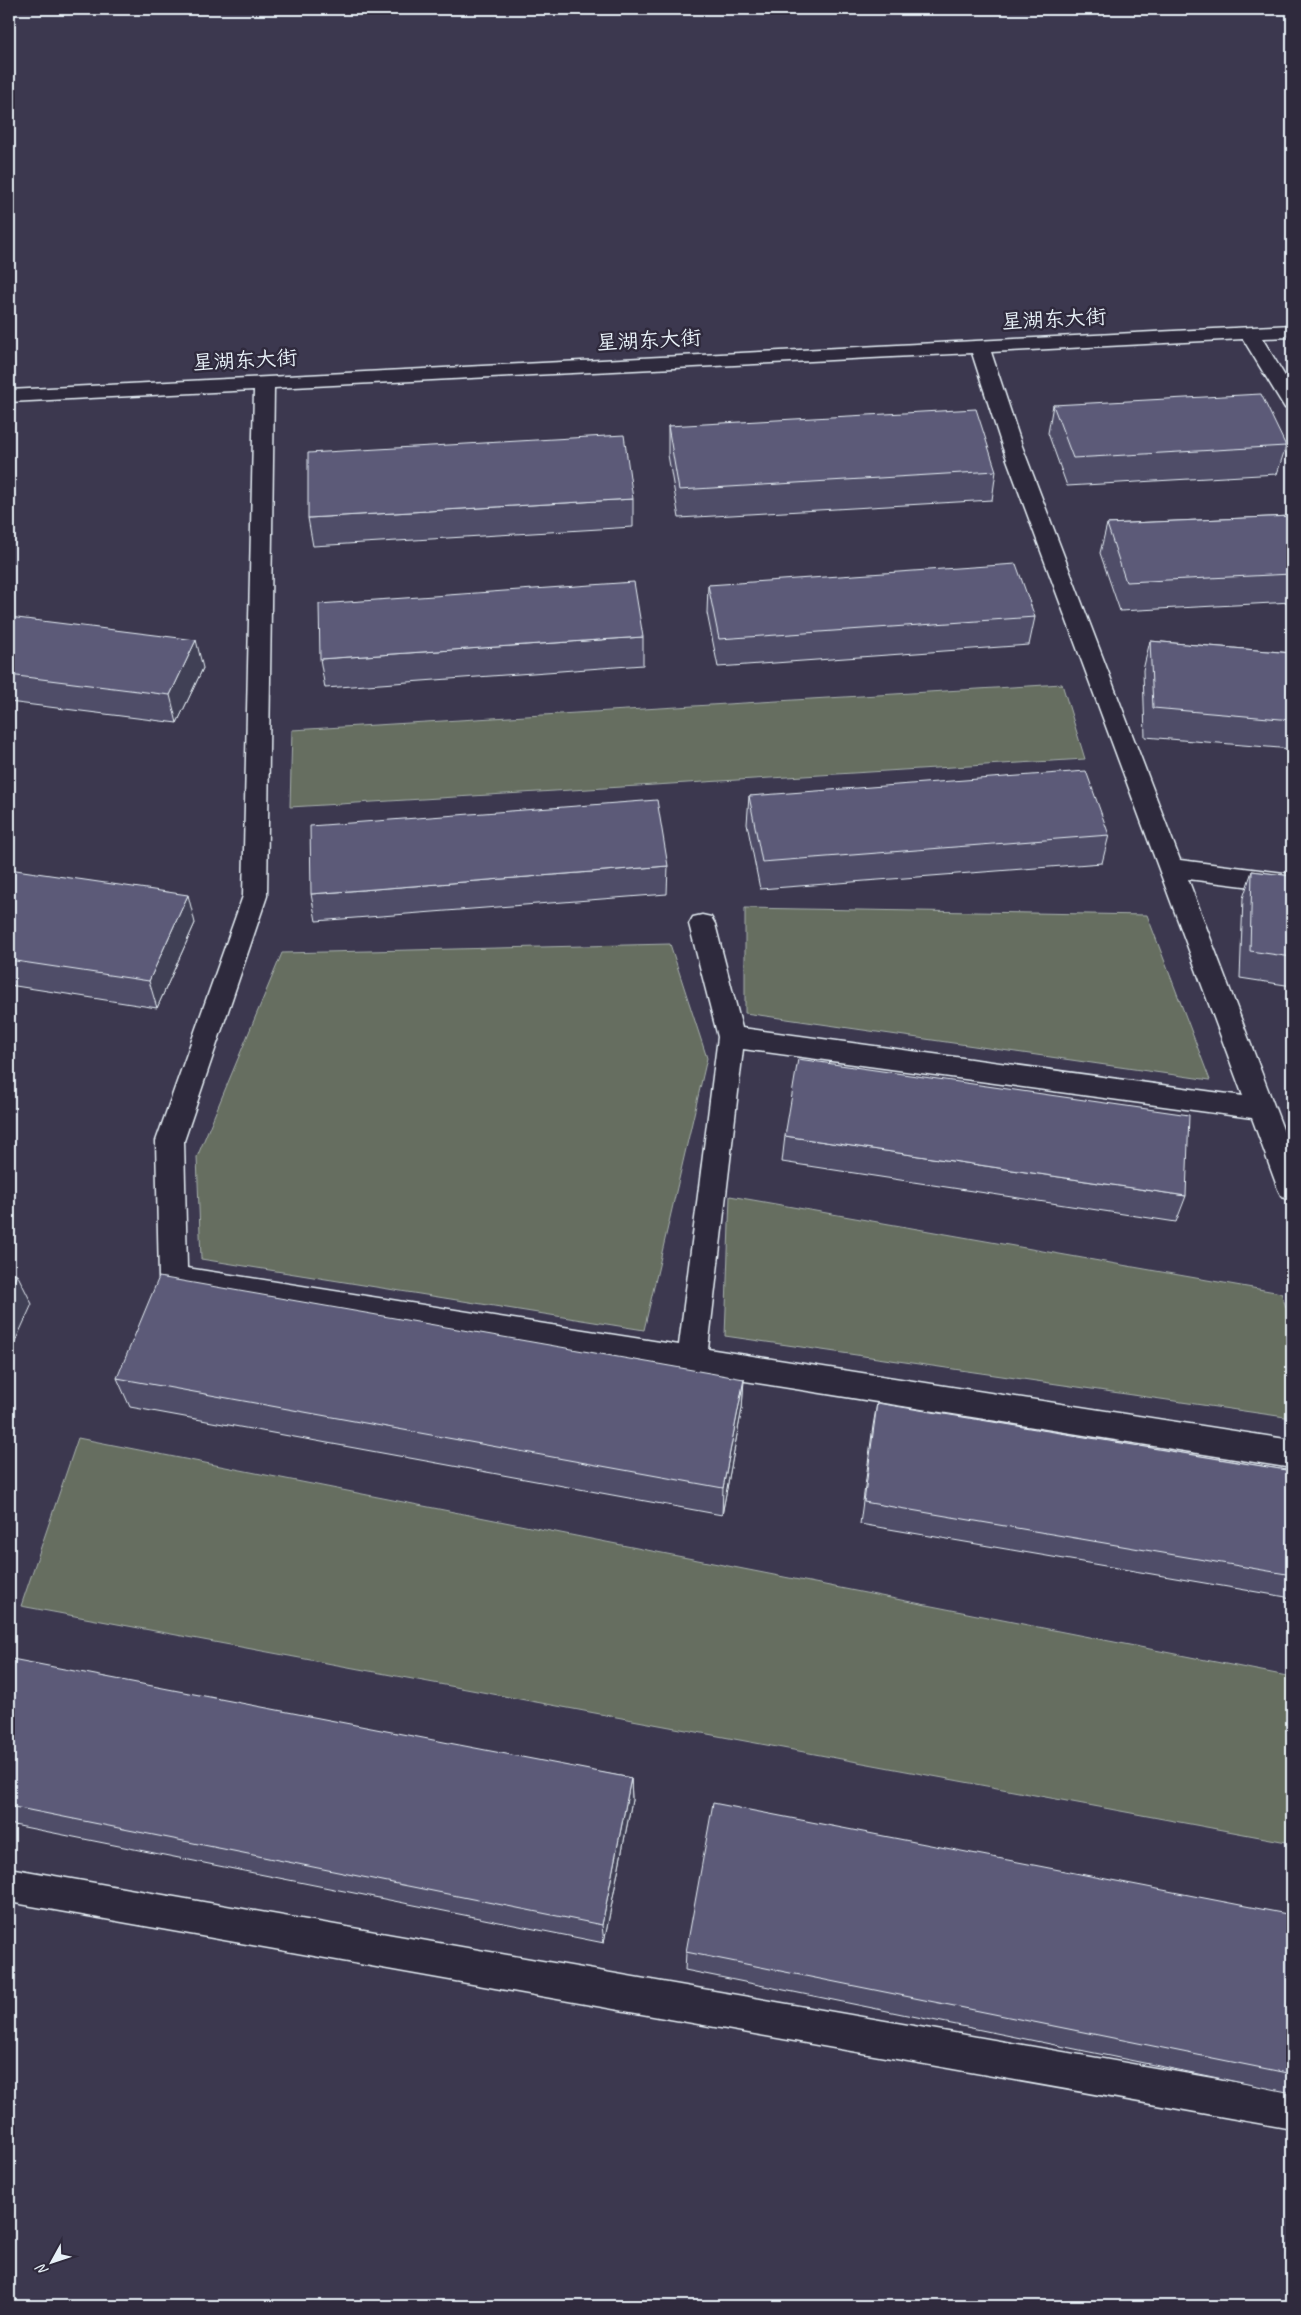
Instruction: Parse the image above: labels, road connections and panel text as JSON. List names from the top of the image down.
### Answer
{
  "streets": {
    "street": ["星湖东大街"]
  },
  "north": "bottom left"
}
